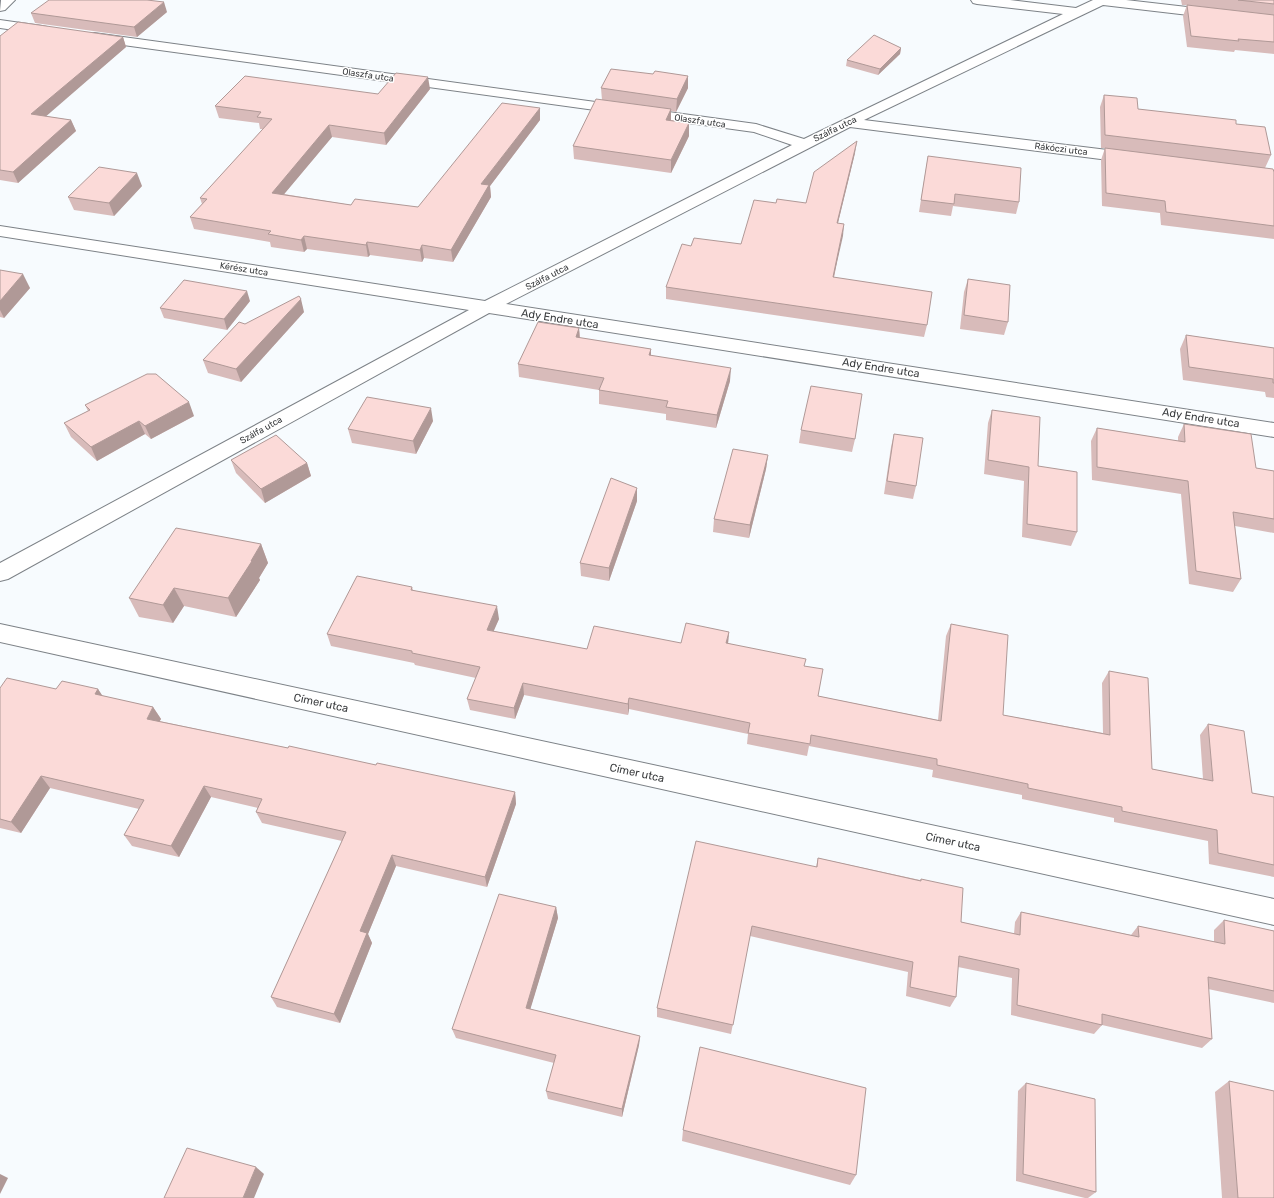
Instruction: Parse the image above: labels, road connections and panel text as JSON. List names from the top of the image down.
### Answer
{
  "streets": {
    "street": [
      "Olaszfa utca",
      "Szálfa utca",
      "Rákóczi utca",
      "Kérész utca",
      "Ady Endre utca",
      "Címer utca"
    ]
  },
  "crossings": [
    ["Olaszfa utca", "Szálfa utca"],
    ["Szálfa utca", "Rákóczi utca"],
    ["Szálfa utca", "Kérész utca"],
    ["Szálfa utca", "Ady Endre utca"],
    ["Kérész utca", "Ady Endre utca"]
  ]
}
